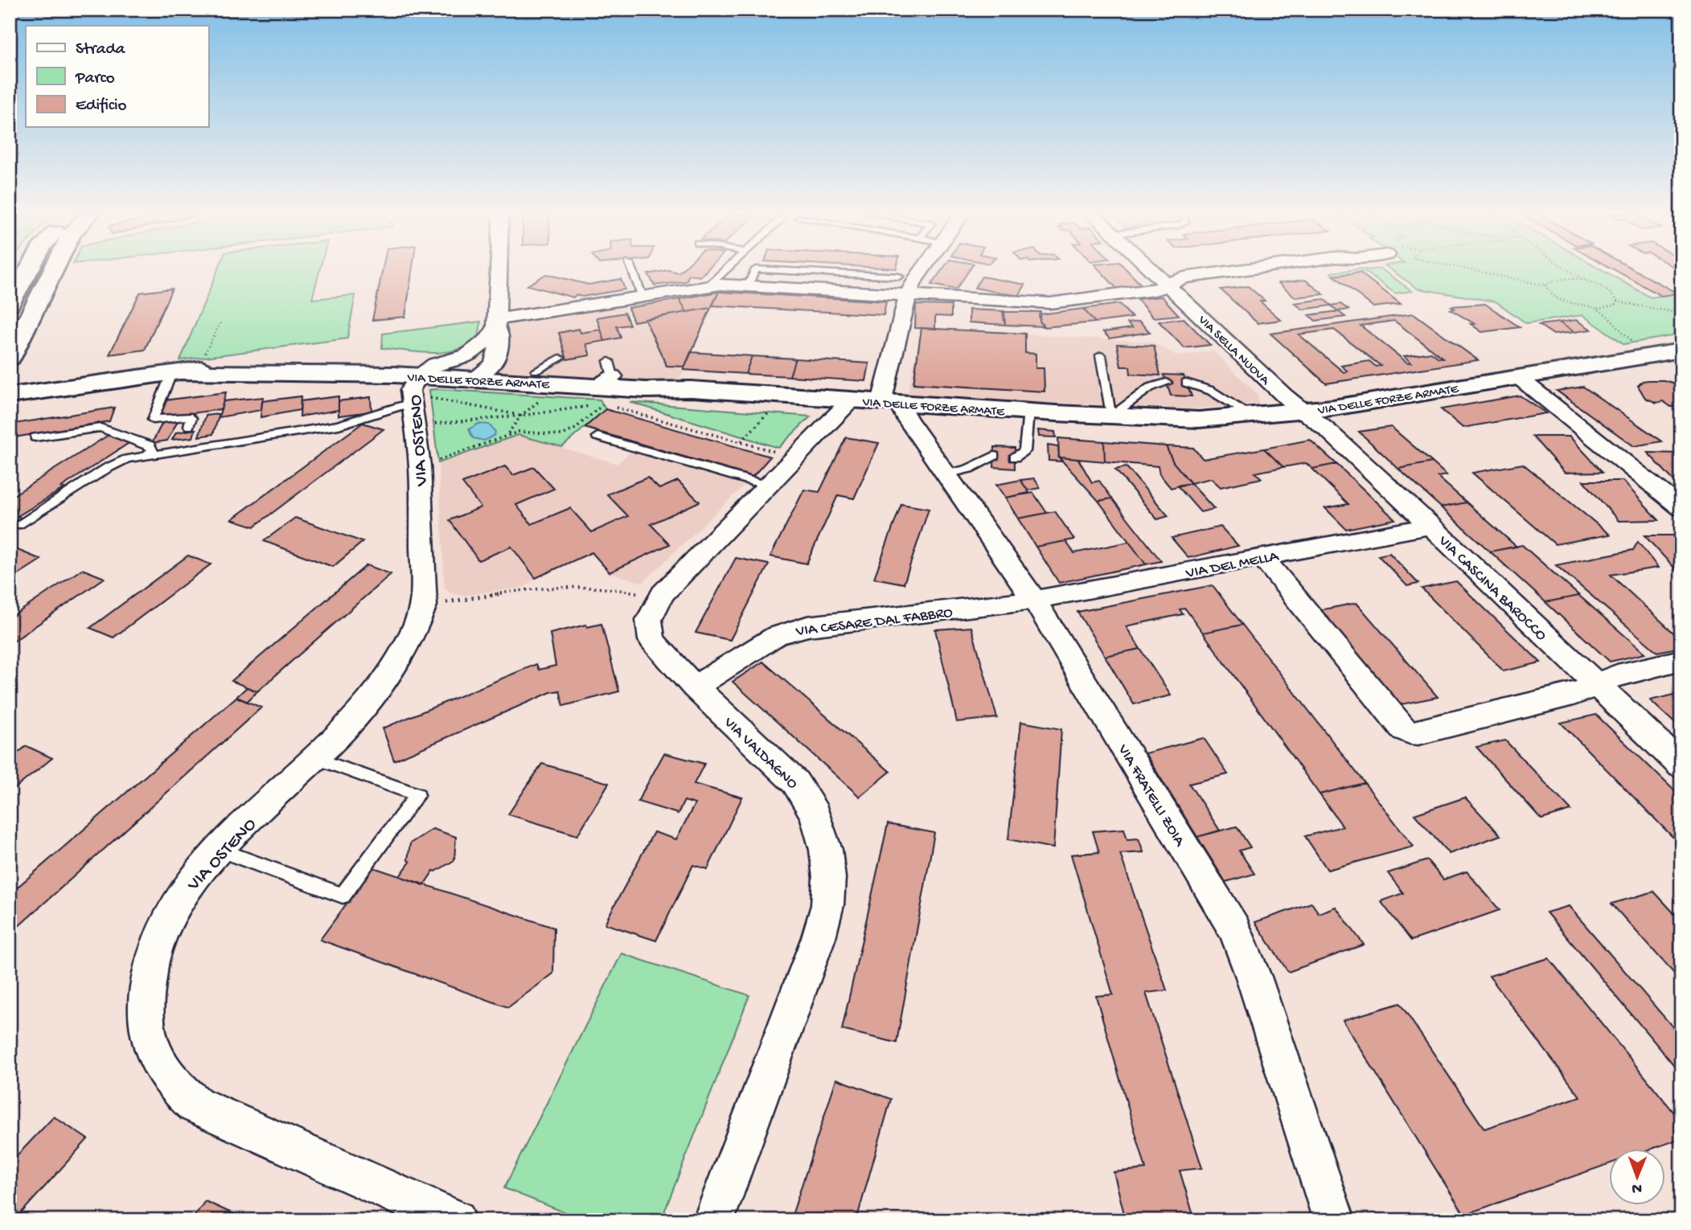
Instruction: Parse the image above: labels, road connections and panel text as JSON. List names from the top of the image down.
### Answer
{
  "streets": {
    "street": [
      "VIA SELLA NUOVA",
      "VIA DELLE FORZE ARMATE",
      "VIA OSTENO",
      "VIA DEL MELLA",
      "VIA CASCINA BAROCCO",
      "VIA CESARE DAL FABBRO",
      "VIA VALDAGNO",
      "VIA FRATELLI ZOIA"
    ]
  },
  "crossings": [
    ["VIA SELLA NUOVA", "VIA DELLE FORZE ARMATE"],
    ["VIA SELLA NUOVA", "VIA CASCINA BAROCCO"],
    ["VIA DELLE FORZE ARMATE", "VIA OSTENO"],
    ["VIA DELLE FORZE ARMATE", "VIA CASCINA BAROCCO"],
    ["VIA DELLE FORZE ARMATE", "VIA VALDAGNO"],
    ["VIA DELLE FORZE ARMATE", "VIA FRATELLI ZOIA"],
    ["VIA DEL MELLA", "VIA CASCINA BAROCCO"],
    ["VIA DEL MELLA", "VIA CESARE DAL FABBRO"],
    ["VIA DEL MELLA", "VIA FRATELLI ZOIA"],
    ["VIA CESARE DAL FABBRO", "VIA VALDAGNO"],
    ["VIA CESARE DAL FABBRO", "VIA FRATELLI ZOIA"]
  ],
  "legend": ["Strada", "Parco", "Edificio"],
  "north": "bottom"
}
